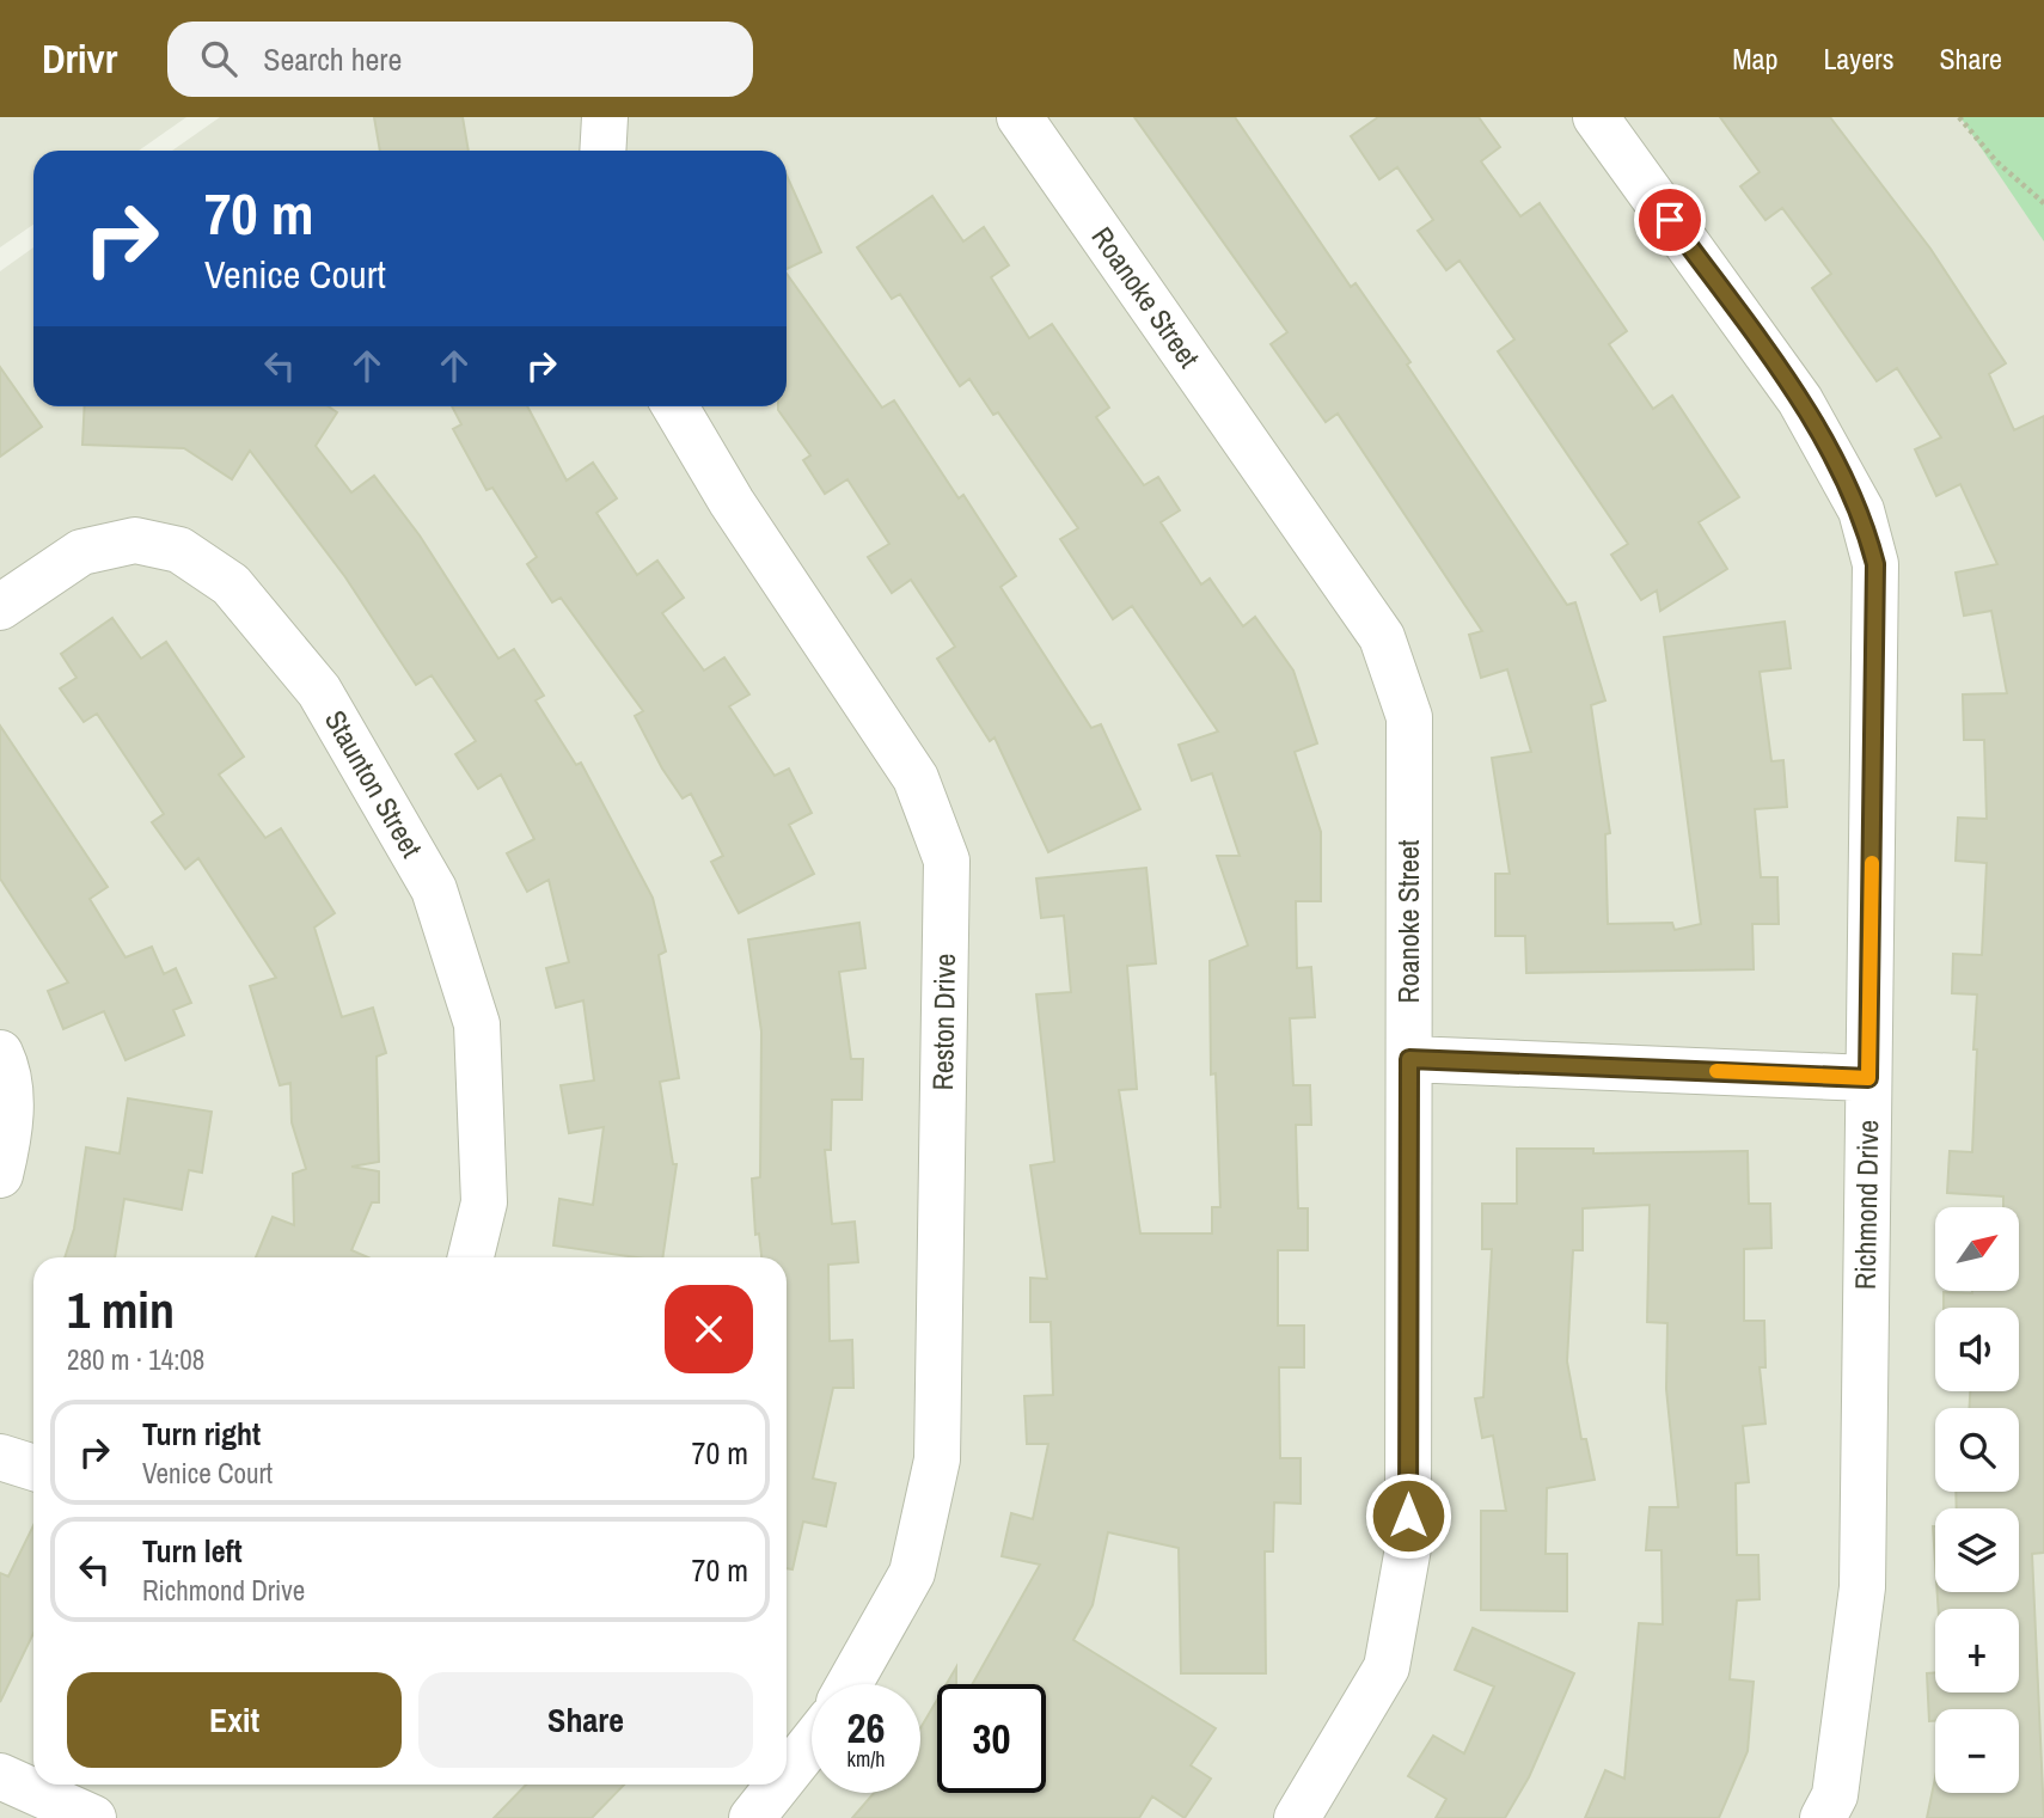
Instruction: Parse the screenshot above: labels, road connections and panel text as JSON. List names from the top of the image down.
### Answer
{
  "streets": {
    "street": [
      "Roanoke Street",
      "Staunton Street",
      "Reston Drive",
      "Richmond Drive"
    ]
  },
  "north": "top right",
  "page": {
    "header": "Drivr",
    "search": "Search here",
    "nav": ["Map", "Layers", "Share"],
    "turn": ["70 m", "Venice Court"],
    "map_buttons": ["+", "−"],
    "heading": ["1 min", "280 m · 14:08"],
    "list": [
      {
        "name": "Turn right",
        "note": "Venice Court",
        "value": "70 m"
      },
      {
        "name": "Turn left",
        "note": "Richmond Drive",
        "value": "70 m"
      }
    ],
    "buttons": ["Exit", "Share"],
    "speed": "26 km/h",
    "limit": "30"
  }
}
